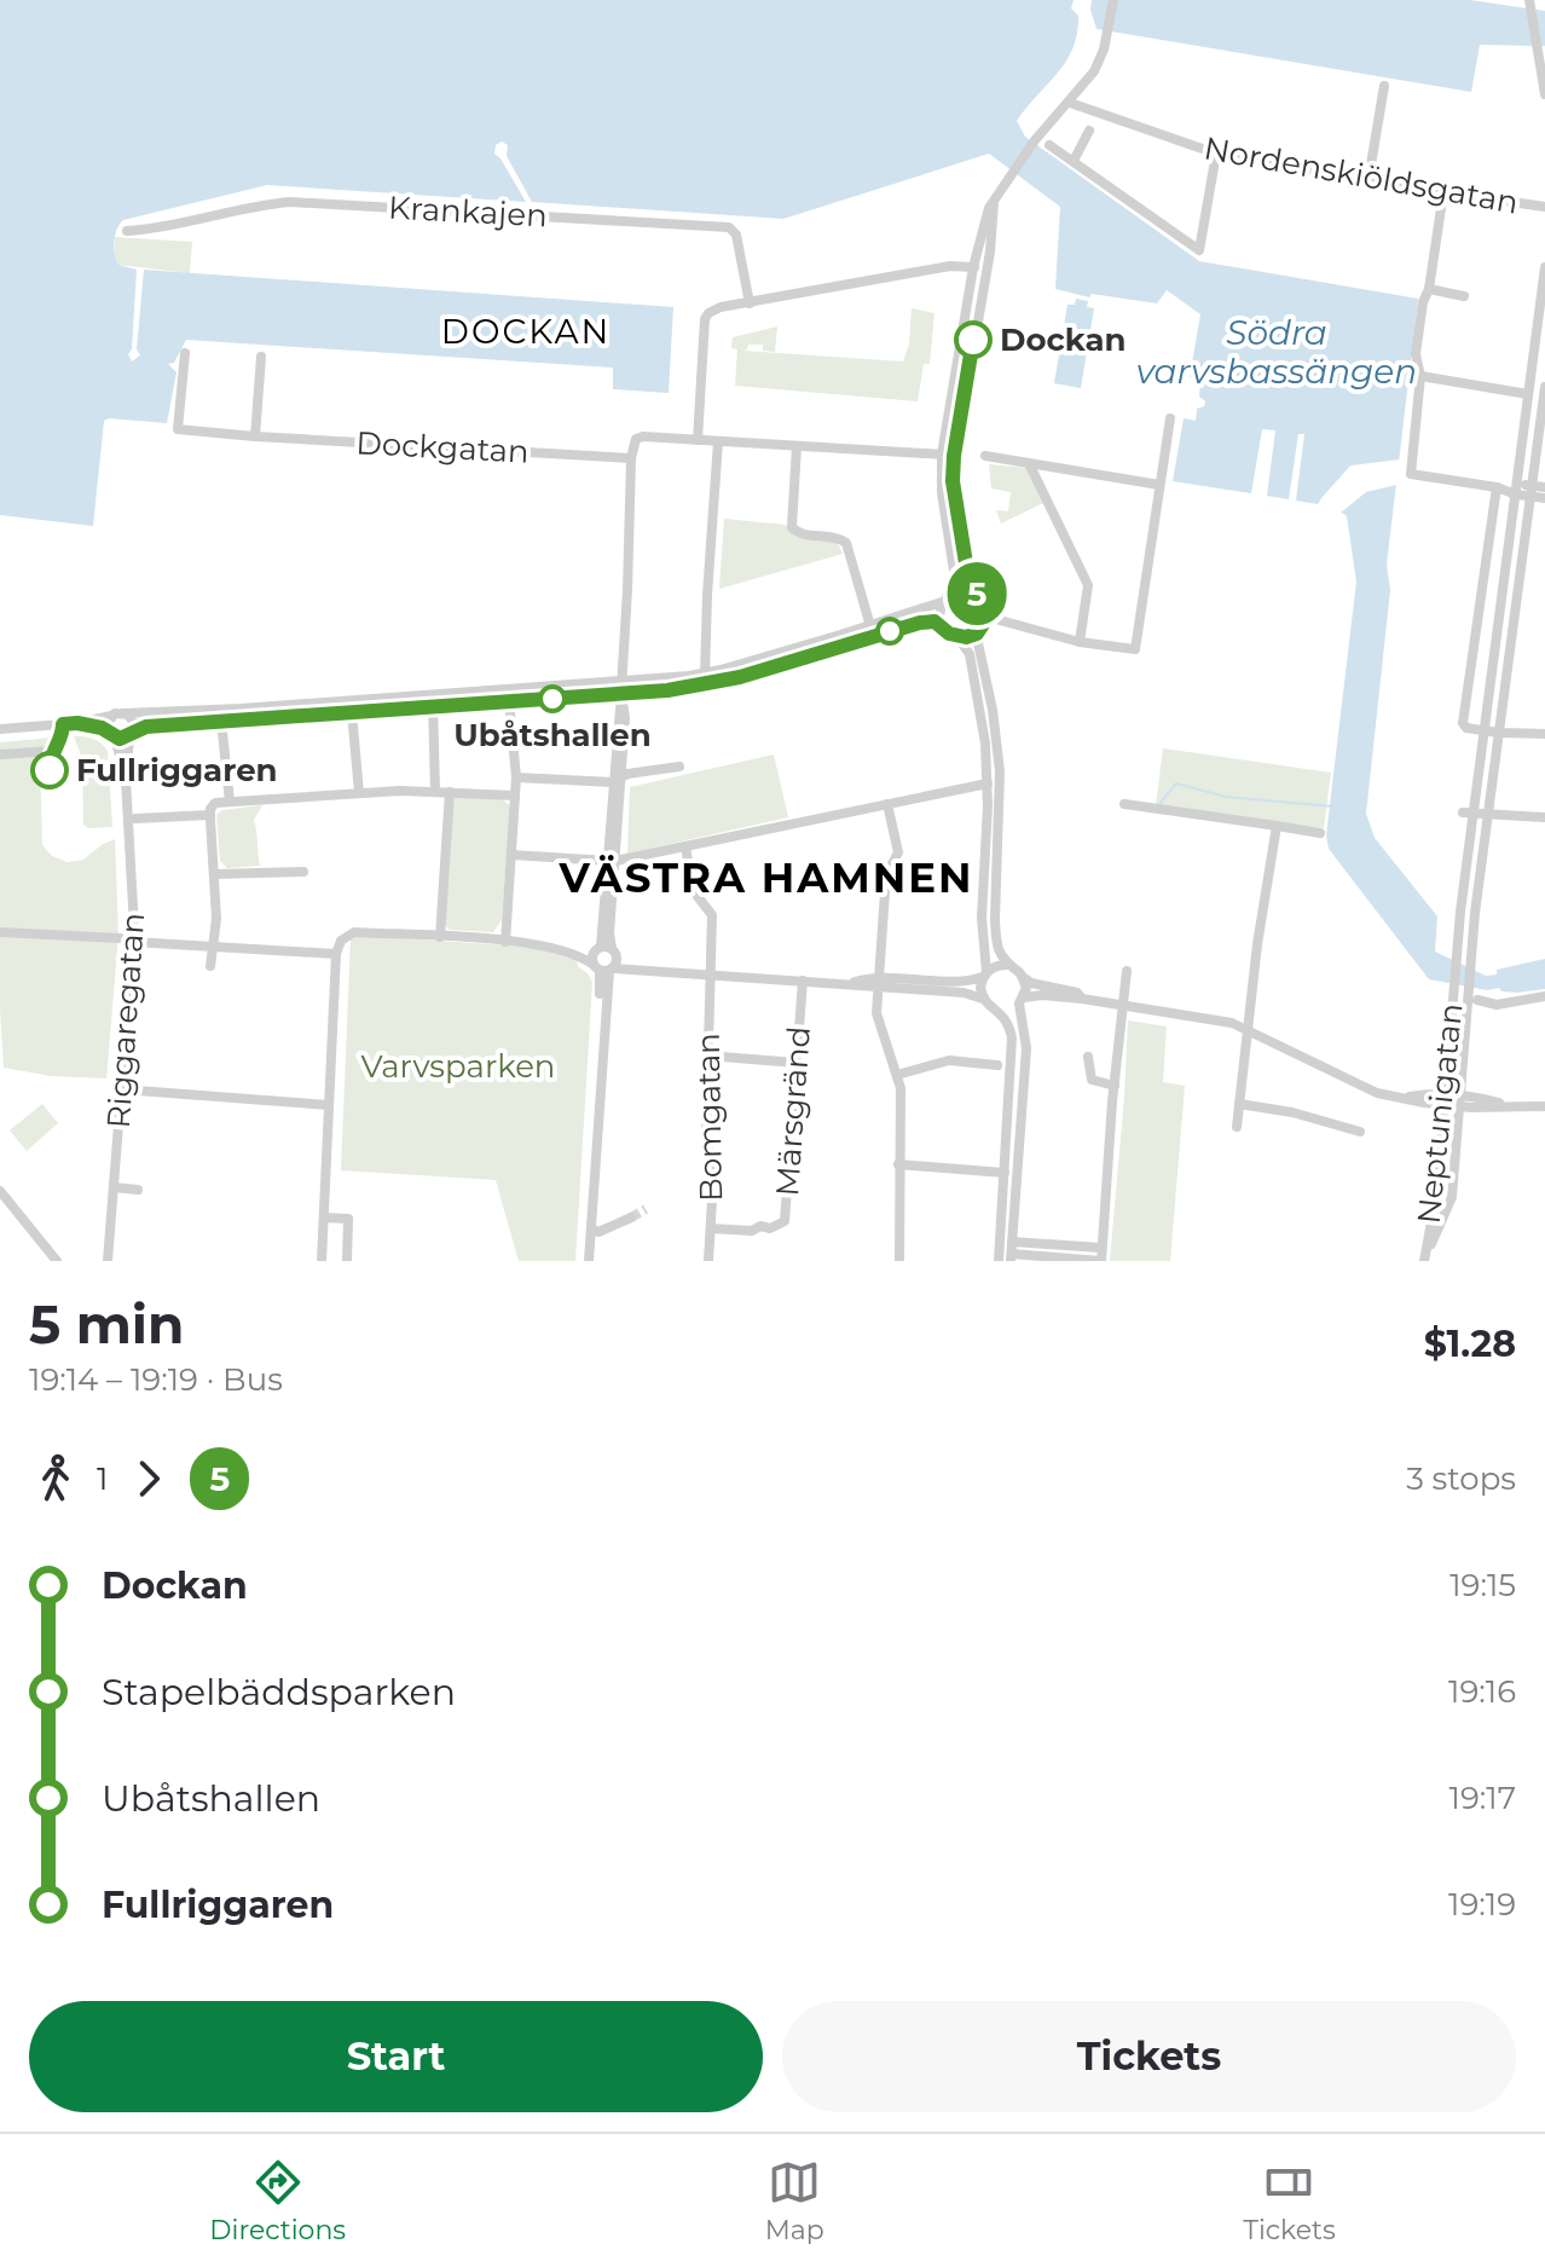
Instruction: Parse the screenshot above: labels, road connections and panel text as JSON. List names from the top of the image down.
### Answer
{
  "streets": {
    "street": [
      "Nordenskiöldsgatan",
      "Krankajen",
      "Dockgatan",
      "Riggaregatan",
      "Märsgränd",
      "Neptunigatan",
      "Bomgatan"
    ]
  },
  "crossings": [
    ["Märsgränd", "Bomgatan"]
  ],
  "districts": ["DOCKAN", "VÄSTRA HAMNEN"],
  "water": ["Södra varvsbassängen"],
  "parks": ["Varvsparken"],
  "places": ["Dockan", "Ubåtshallen", "Fullriggaren"],
  "lines": ["bus line 5"],
  "page": {
    "on_map": "5",
    "heading": ["5 min", "19:14 – 19:19 · Bus", "$1.28"],
    "legs": ["1", "5", "3 stops"],
    "list": [
      {
        "name": "Dockan",
        "value": "19:15"
      },
      {
        "name": "Stapelbäddsparken",
        "value": "19:16"
      },
      {
        "name": "Ubåtshallen",
        "value": "19:17"
      },
      {
        "name": "Fullriggaren",
        "value": "19:19"
      }
    ],
    "buttons": ["Start", "Tickets"],
    "tabs": ["Directions", "Map", "Tickets"]
  }
}
